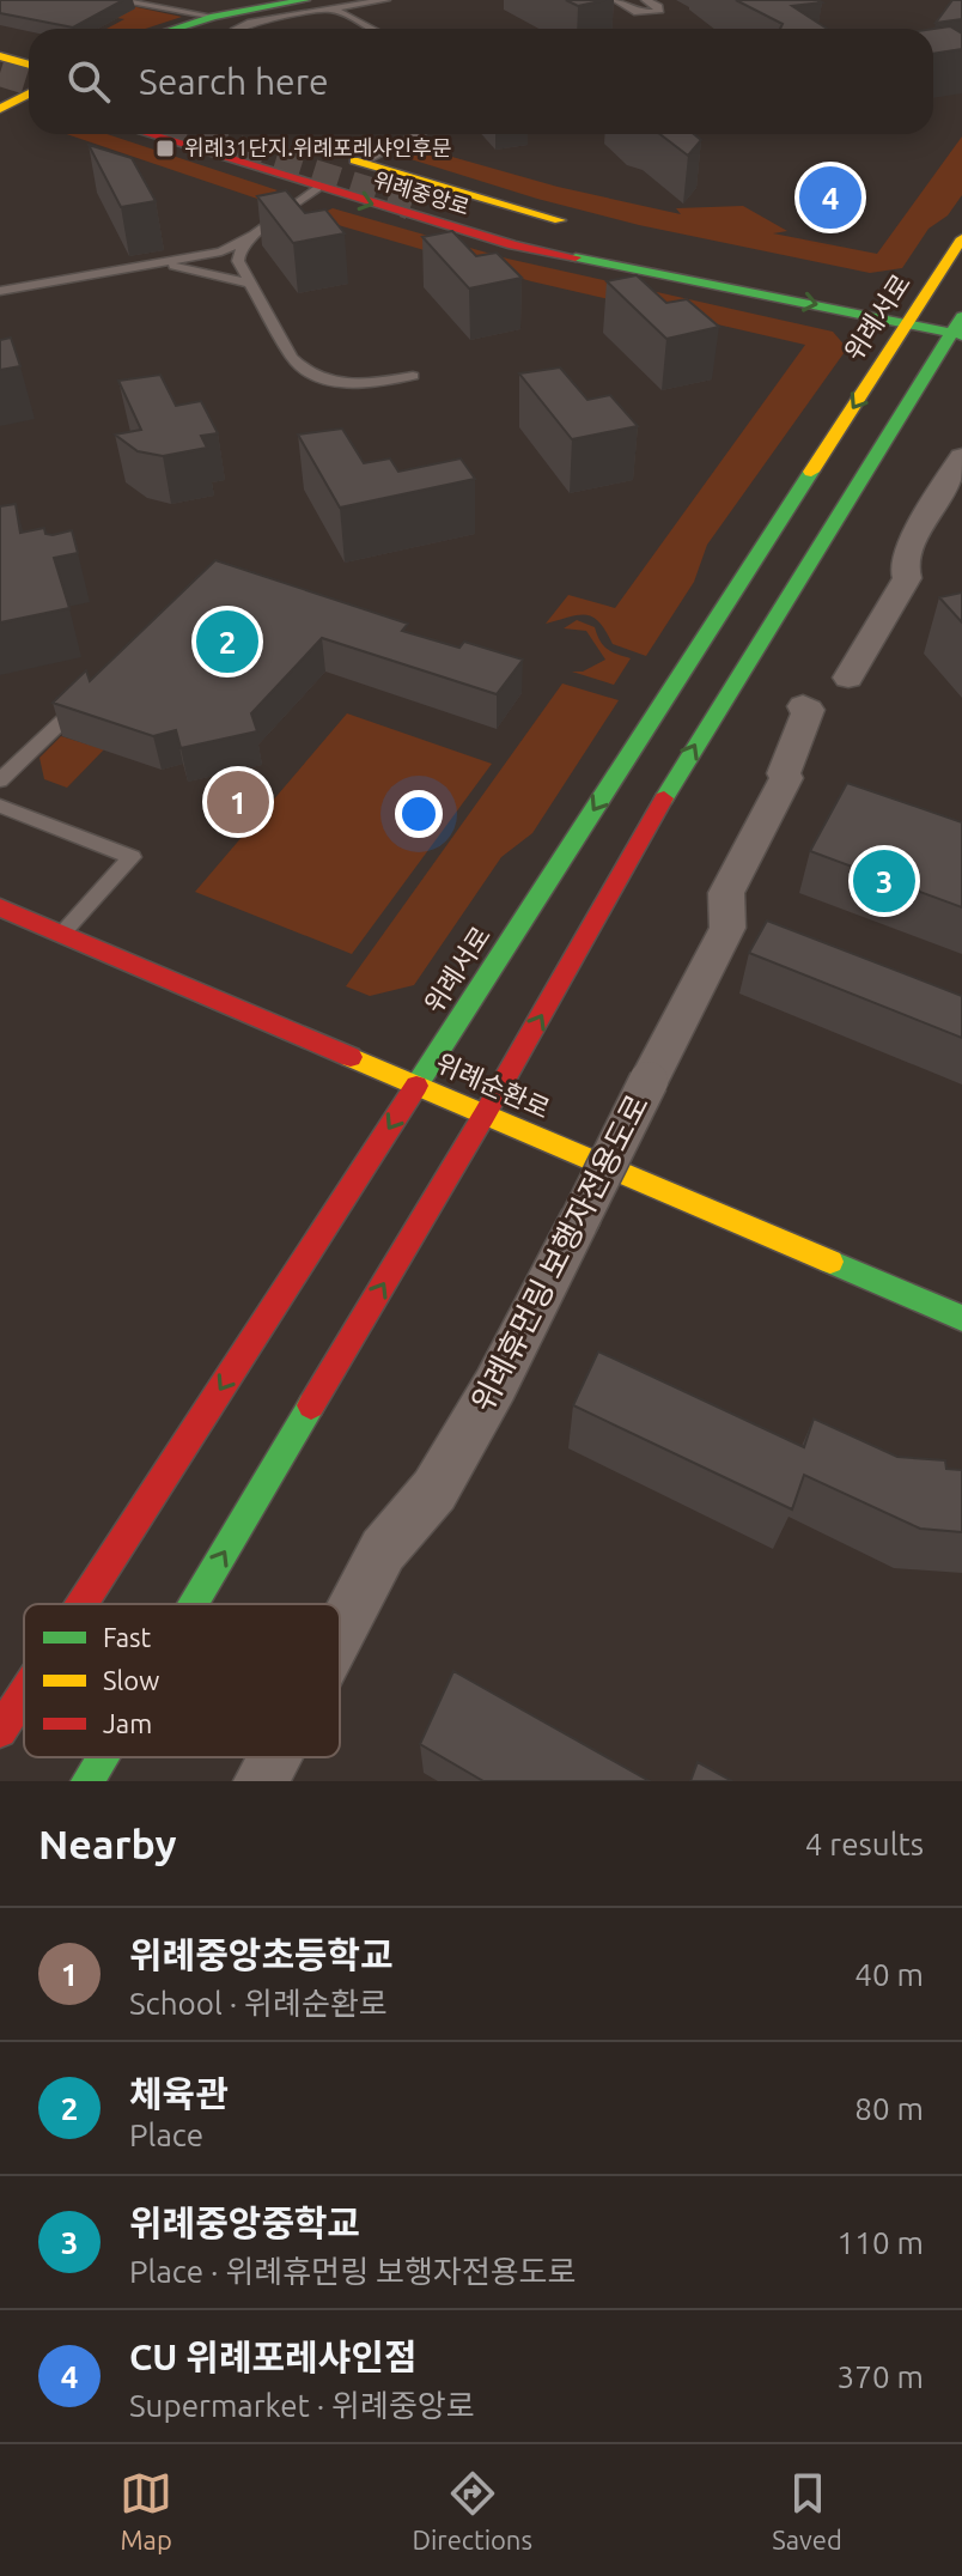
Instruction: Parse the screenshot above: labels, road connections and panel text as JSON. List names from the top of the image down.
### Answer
{
  "streets": {
    "main road": ["위례중앙로", "위례서로", "위례순환로"],
    "street": ["위례휴먼링 보행자전용도로"]
  },
  "crossings": [
    ["위례중앙로", "위례서로"],
    ["위례서로", "위례순환로"]
  ],
  "places": {
    "transit": ["위례31단지.위례포레샤인후문"]
  },
  "legend": ["Fast", "Slow", "Jam"],
  "page": {
    "search": "Search here",
    "pins": [
      "4",
      "2",
      "1",
      "3"
    ],
    "heading": ["Nearby", "4 results"],
    "list": [
      {
        "mark": "1",
        "name": "위례중앙초등학교",
        "note": "School · 위례순환로",
        "value": "40 m"
      },
      {
        "mark": "2",
        "name": "체육관",
        "note": "Place",
        "value": "80 m"
      },
      {
        "mark": "3",
        "name": "위례중앙중학교",
        "note": "Place · 위례휴먼링 보행자전용도로",
        "value": "110 m"
      },
      {
        "mark": "4",
        "name": "CU 위례포레샤인점",
        "note": "Supermarket · 위례중앙로",
        "value": "370 m"
      }
    ],
    "nav": ["Map", "Directions", "Saved"]
  }
}
